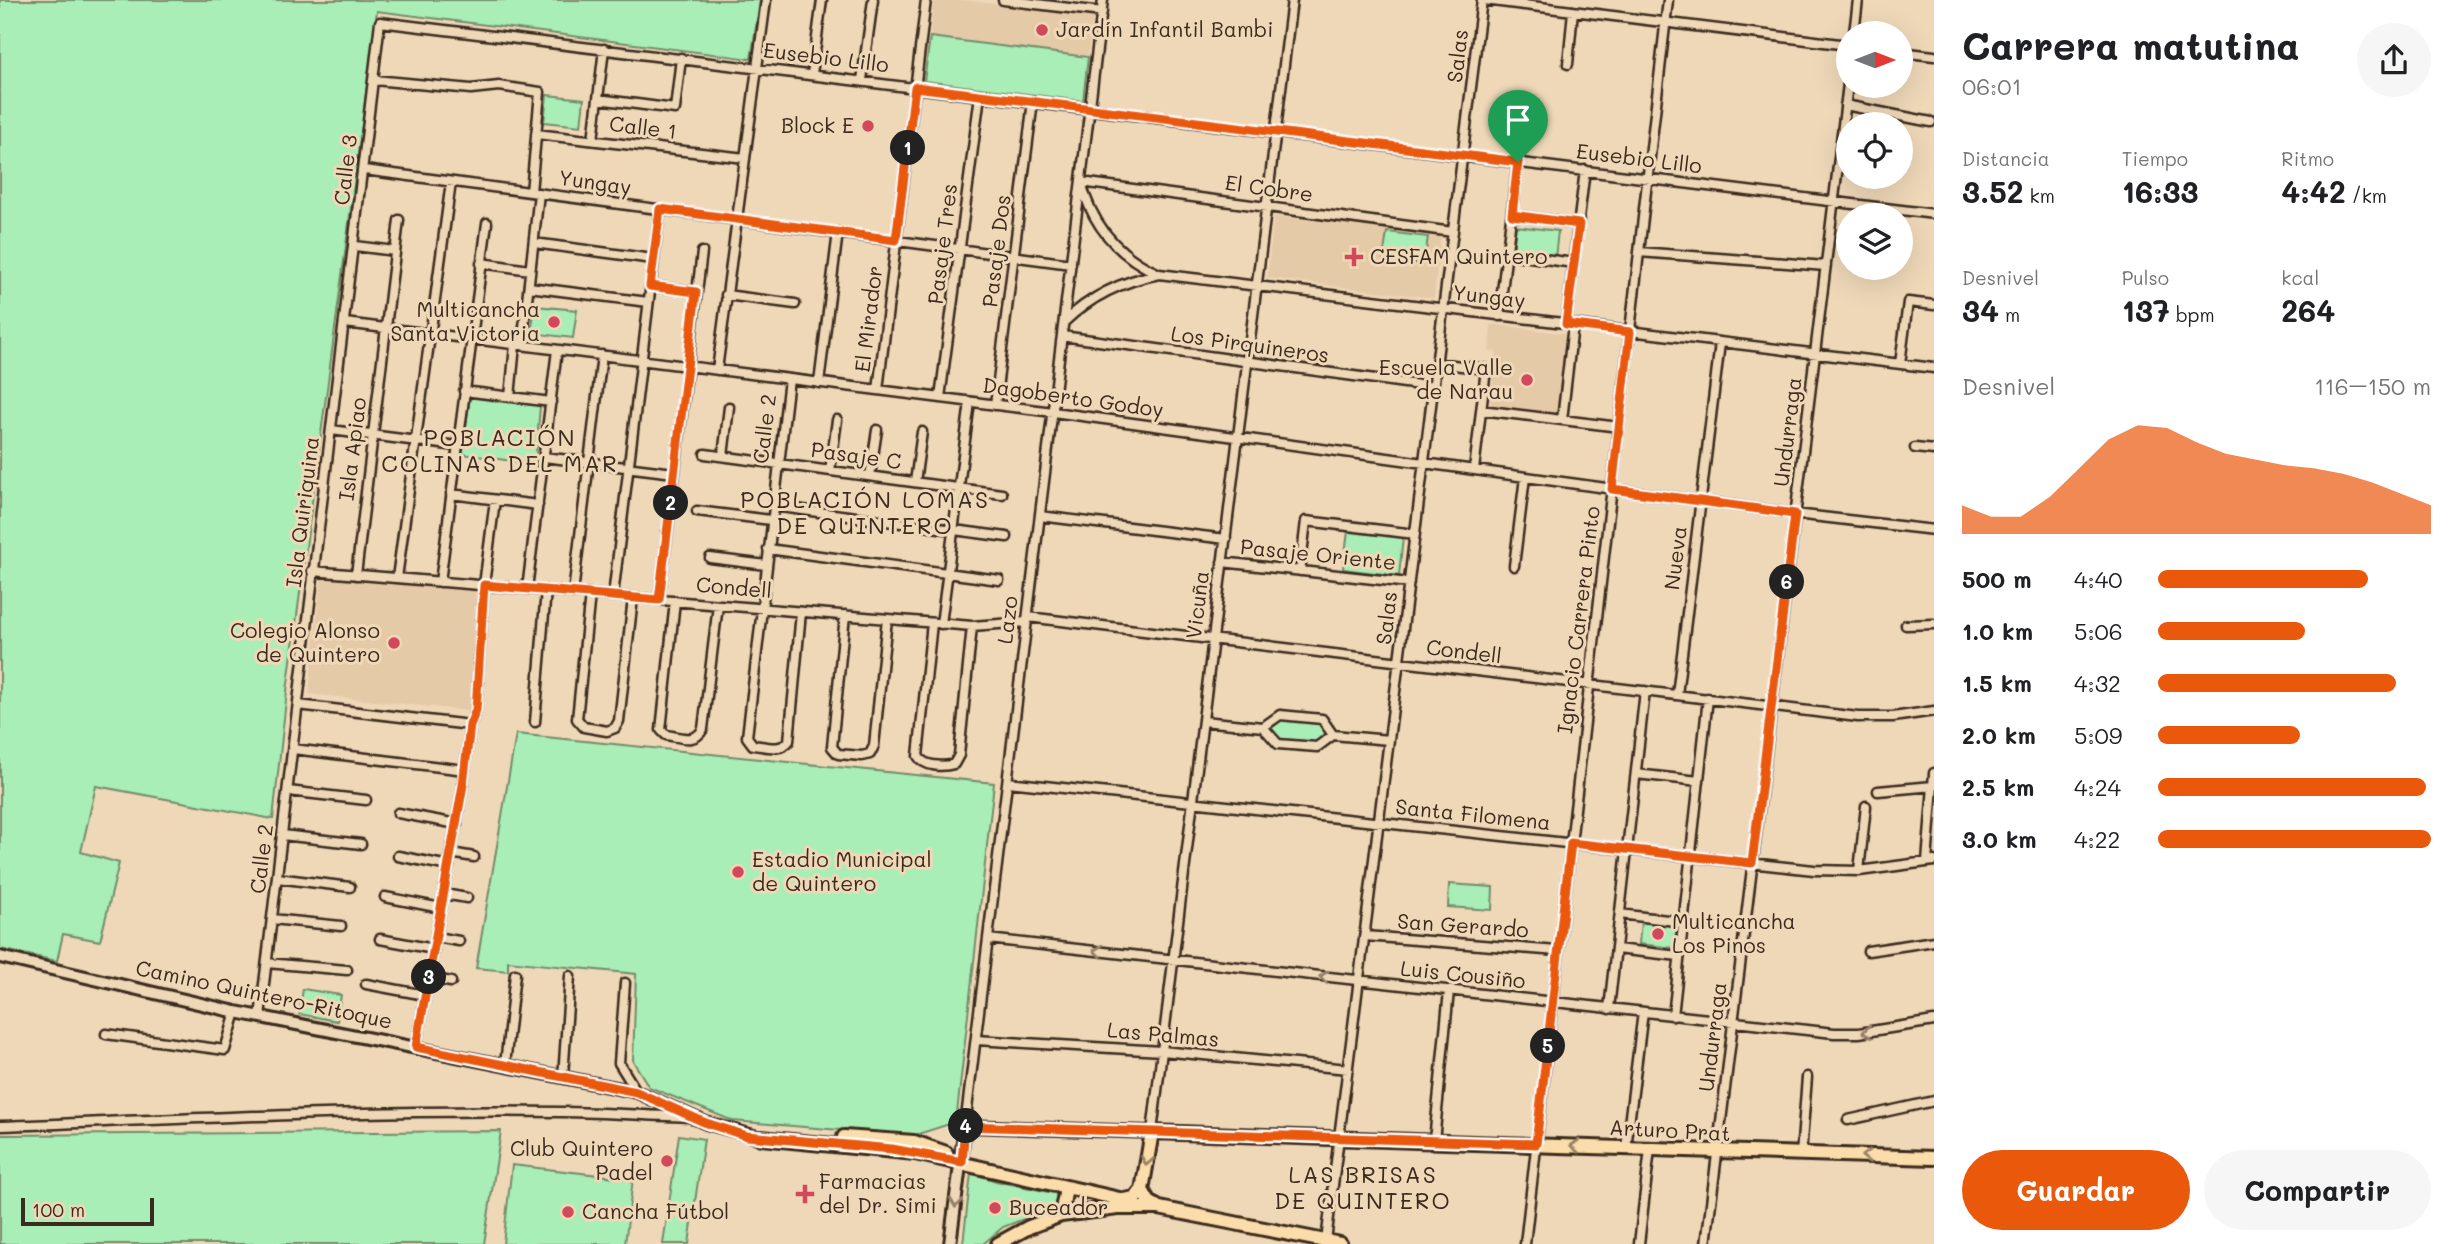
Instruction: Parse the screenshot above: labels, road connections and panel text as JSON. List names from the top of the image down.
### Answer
{
  "streets": {
    "main road": [
      "Vicuña",
      "Lazo",
      "Camino Quintero-Ritoque",
      "Arturo Prat"
    ],
    "street": [
      "Salas",
      "Eusebio Lillo",
      "Calle 1",
      "Calle 3",
      "Yungay",
      "El Cobre",
      "Pasaje Tres",
      "Pasaje Dos",
      "El Mirador",
      "Los Pirquineros",
      "Dagoberto Godoy",
      "Calle 2",
      "Undurraga",
      "Isla Apiao",
      "Pasaje C",
      "Isla Quiriquina",
      "Pasaje Oriente",
      "Nueva",
      "Condell",
      "Ignacio Carrera Pinto",
      "Santa Filomena",
      "San Gerardo",
      "Luis Cousiño",
      "Las Palmas"
    ]
  },
  "crossings": [
    ["Salas", "Eusebio Lillo"],
    ["Salas", "Yungay"],
    ["Salas", "El Cobre"],
    ["Salas", "Los Pirquineros"],
    ["Salas", "Dagoberto Godoy"],
    ["Salas", "Pasaje Oriente"],
    ["Salas", "Condell"],
    ["Salas", "Santa Filomena"],
    ["Salas", "San Gerardo"],
    ["Salas", "Luis Cousiño"],
    ["Salas", "Las Palmas"],
    ["Salas", "Arturo Prat"],
    ["Eusebio Lillo", "Calle 3"],
    ["Eusebio Lillo", "Pasaje Tres"],
    ["Eusebio Lillo", "Pasaje Dos"],
    ["Eusebio Lillo", "El Mirador"],
    ["Eusebio Lillo", "Undurraga"],
    ["Eusebio Lillo", "Vicuña"],
    ["Eusebio Lillo", "Lazo"],
    ["Eusebio Lillo", "Ignacio Carrera Pinto"],
    ["Calle 3", "Yungay"],
    ["Calle 3", "Dagoberto Godoy"],
    ["Calle 3", "Isla Quiriquina"],
    ["Yungay", "El Cobre"],
    ["Yungay", "Pasaje Tres"],
    ["Yungay", "Pasaje Dos"],
    ["Yungay", "El Mirador"],
    ["Yungay", "Undurraga"],
    ["Yungay", "Nueva"],
    ["Yungay", "Vicuña"],
    ["Yungay", "Lazo"],
    ["Yungay", "Ignacio Carrera Pinto"],
    ["El Cobre", "Vicuña"],
    ["El Cobre", "Lazo"],
    ["Pasaje Tres", "Dagoberto Godoy"],
    ["Pasaje Dos", "Dagoberto Godoy"],
    ["El Mirador", "Dagoberto Godoy"],
    ["Los Pirquineros", "Vicuña"],
    ["Los Pirquineros", "Lazo"],
    ["Dagoberto Godoy", "Calle 2"],
    ["Dagoberto Godoy", "Undurraga"],
    ["Dagoberto Godoy", "Isla Apiao"],
    ["Dagoberto Godoy", "Isla Quiriquina"],
    ["Dagoberto Godoy", "Nueva"],
    ["Dagoberto Godoy", "Vicuña"],
    ["Dagoberto Godoy", "Lazo"],
    ["Dagoberto Godoy", "Ignacio Carrera Pinto"],
    ["Calle 2", "Pasaje C"],
    ["Calle 2", "Isla Quiriquina"],
    ["Calle 2", "Condell"],
    ["Calle 2", "Camino Quintero-Ritoque"],
    ["Undurraga", "Condell"],
    ["Undurraga", "Santa Filomena"],
    ["Undurraga", "Luis Cousiño"],
    ["Undurraga", "Arturo Prat"],
    ["Isla Apiao", "Condell"],
    ["Isla Quiriquina", "Condell"],
    ["Pasaje Oriente", "Vicuña"],
    ["Nueva", "Condell"],
    ["Condell", "Vicuña"],
    ["Condell", "Lazo"],
    ["Condell", "Ignacio Carrera Pinto"],
    ["Vicuña", "Santa Filomena"],
    ["Vicuña", "Luis Cousiño"],
    ["Vicuña", "Camino Quintero-Ritoque"],
    ["Vicuña", "Las Palmas"],
    ["Vicuña", "Arturo Prat"],
    ["Lazo", "Santa Filomena"],
    ["Lazo", "Luis Cousiño"],
    ["Lazo", "Camino Quintero-Ritoque"],
    ["Lazo", "Las Palmas"],
    ["Ignacio Carrera Pinto", "Santa Filomena"],
    ["Ignacio Carrera Pinto", "San Gerardo"],
    ["Ignacio Carrera Pinto", "Luis Cousiño"],
    ["Ignacio Carrera Pinto", "Arturo Prat"]
  ],
  "one_way": ["Luis Cousiño"],
  "districts": ["POBLACIÓN COLINAS DEL MAR", "POBLACIÓN LOMAS DE QUINTERO", "LAS BRISAS DE QUINTERO"],
  "places": {
    "other": [
      "Jardín Infantil Bambi",
      "Block E",
      "Multicancha Santa Victoria",
      "Escuela Valle de Narau",
      "Colegio Alonso de Quintero",
      "Estadio Municipal de Quintero",
      "Multicancha Los Pinos",
      "Club Quintero Padel",
      "Buceador",
      "Cancha Fútbol"
    ],
    "health": ["CESFAM Quintero", "Farmacias del Dr. Simi"]
  },
  "scale_bar": "100 m",
  "north": "right",
  "page": {
    "heading": ["Carrera matutina", "06:01"],
    "stats": [
      ["Distancia", "3.52 km"],
      ["Tiempo", "16:33"],
      ["Ritmo", "4:42 /km"],
      ["Desnivel", "34 m"],
      ["Pulso", "137 bpm"],
      ["kcal", "264"]
    ],
    "pins": [
      "1",
      "2",
      "6",
      "3",
      "5",
      "4"
    ],
    "chart": ["Desnivel", "116–150 m"],
    "list": [
      {
        "name": "500 m",
        "note": "4:40"
      },
      {
        "name": "1.0 km",
        "note": "5:06"
      },
      {
        "name": "1.5 km",
        "note": "4:32"
      },
      {
        "name": "2.0 km",
        "note": "5:09"
      },
      {
        "name": "2.5 km",
        "note": "4:24"
      },
      {
        "name": "3.0 km",
        "note": "4:22"
      }
    ],
    "buttons": ["Guardar", "Compartir"],
    "scale": "100 m"
  }
}
